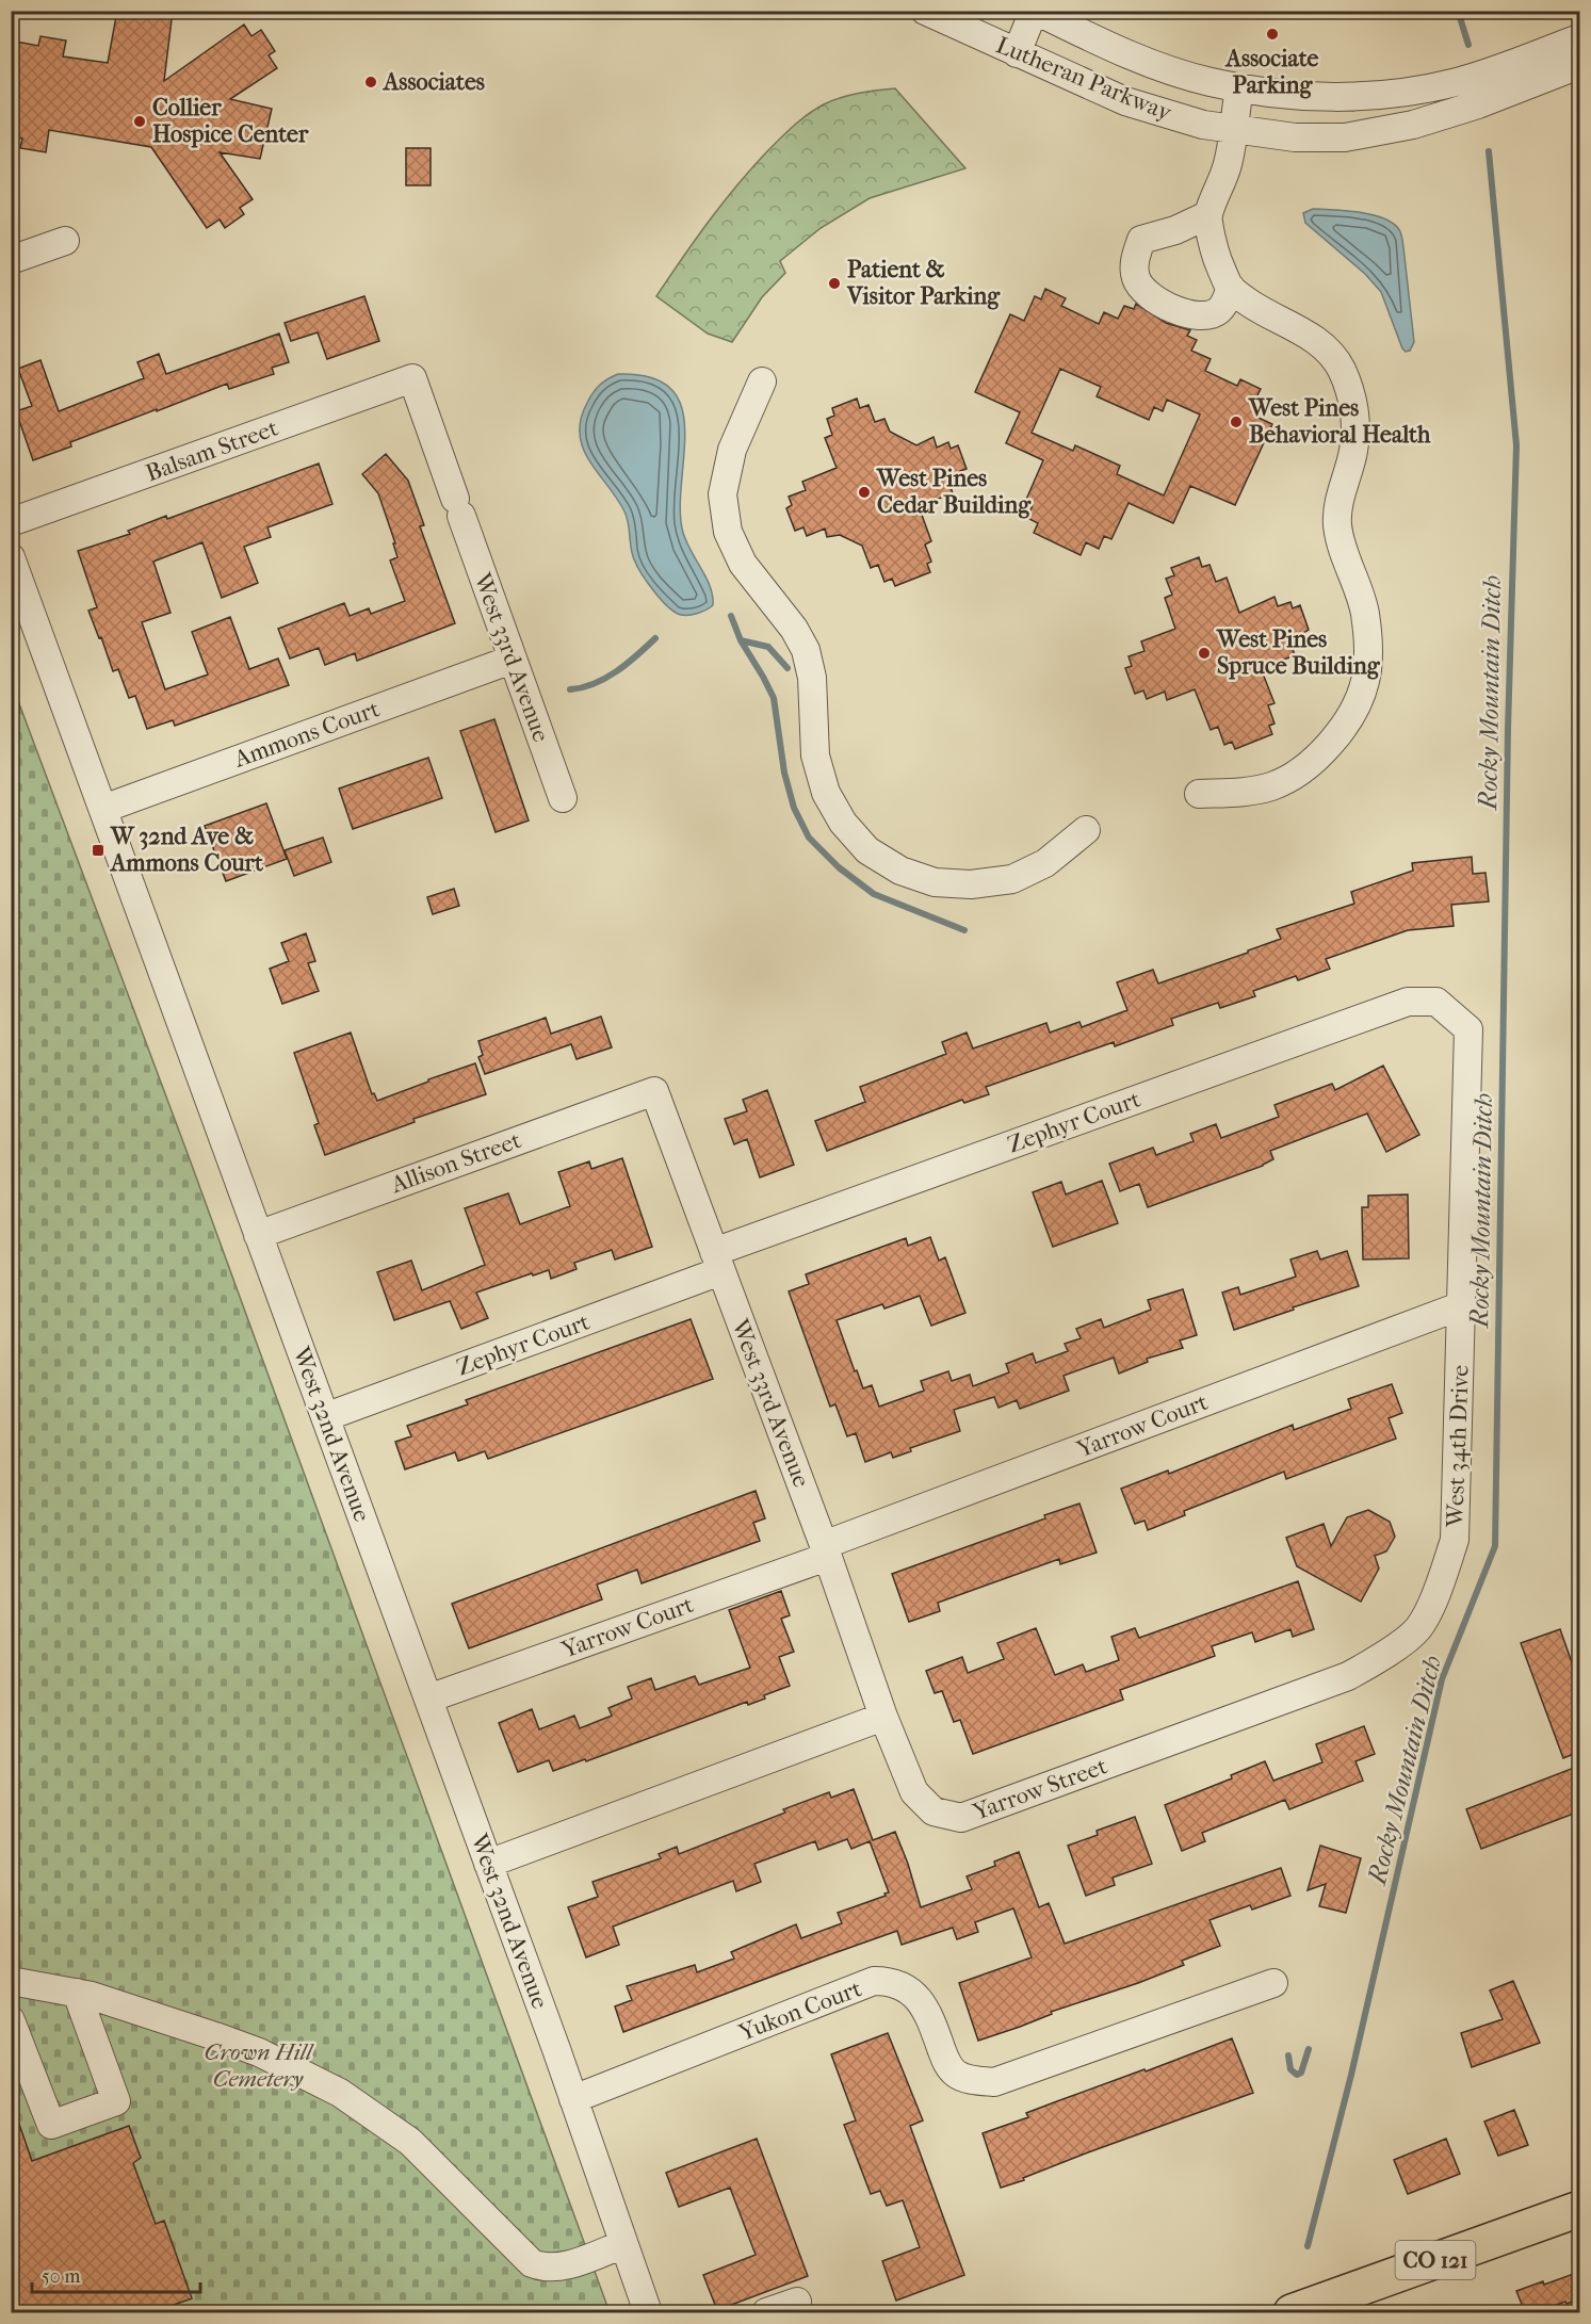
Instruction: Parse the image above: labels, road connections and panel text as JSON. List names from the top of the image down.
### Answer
{
  "streets": {
    "main road": ["CO 121"],
    "street": [
      "Lutheran Parkway",
      "Balsam Street",
      "West 33rd Avenue",
      "Ammons Court",
      "Zephyr Court",
      "Allison Street",
      "Yarrow Court",
      "West 32nd Avenue",
      "West 34th Drive",
      "Yarrow Street",
      "Yukon Court"
    ]
  },
  "crossings": [
    ["Balsam Street", "West 33rd Avenue"],
    ["West 33rd Avenue", "Ammons Court"],
    ["West 33rd Avenue", "Zephyr Court"],
    ["West 33rd Avenue", "Allison Street"],
    ["West 33rd Avenue", "Yarrow Court"],
    ["West 33rd Avenue", "Yarrow Street"],
    ["Ammons Court", "West 32nd Avenue"],
    ["Zephyr Court", "West 32nd Avenue"],
    ["Zephyr Court", "West 34th Drive"],
    ["Allison Street", "West 32nd Avenue"],
    ["Yarrow Court", "West 32nd Avenue"],
    ["Yarrow Court", "West 34th Drive"],
    ["West 32nd Avenue", "Yukon Court"],
    ["West 34th Drive", "Yarrow Street"]
  ],
  "water": ["Rocky Mountain Ditch"],
  "parks": ["Crown Hill Cemetery"],
  "places": {
    "other": [
      "Associate Parking",
      "Associates",
      "Collier Hospice Center",
      "Patient & Visitor Parking",
      "West Pines Behavioral Health",
      "West Pines Cedar Building",
      "West Pines Spruce Building"
    ],
    "transit": ["W 32nd Ave & Ammons Court"]
  },
  "scale_bar": "50 m"
}
